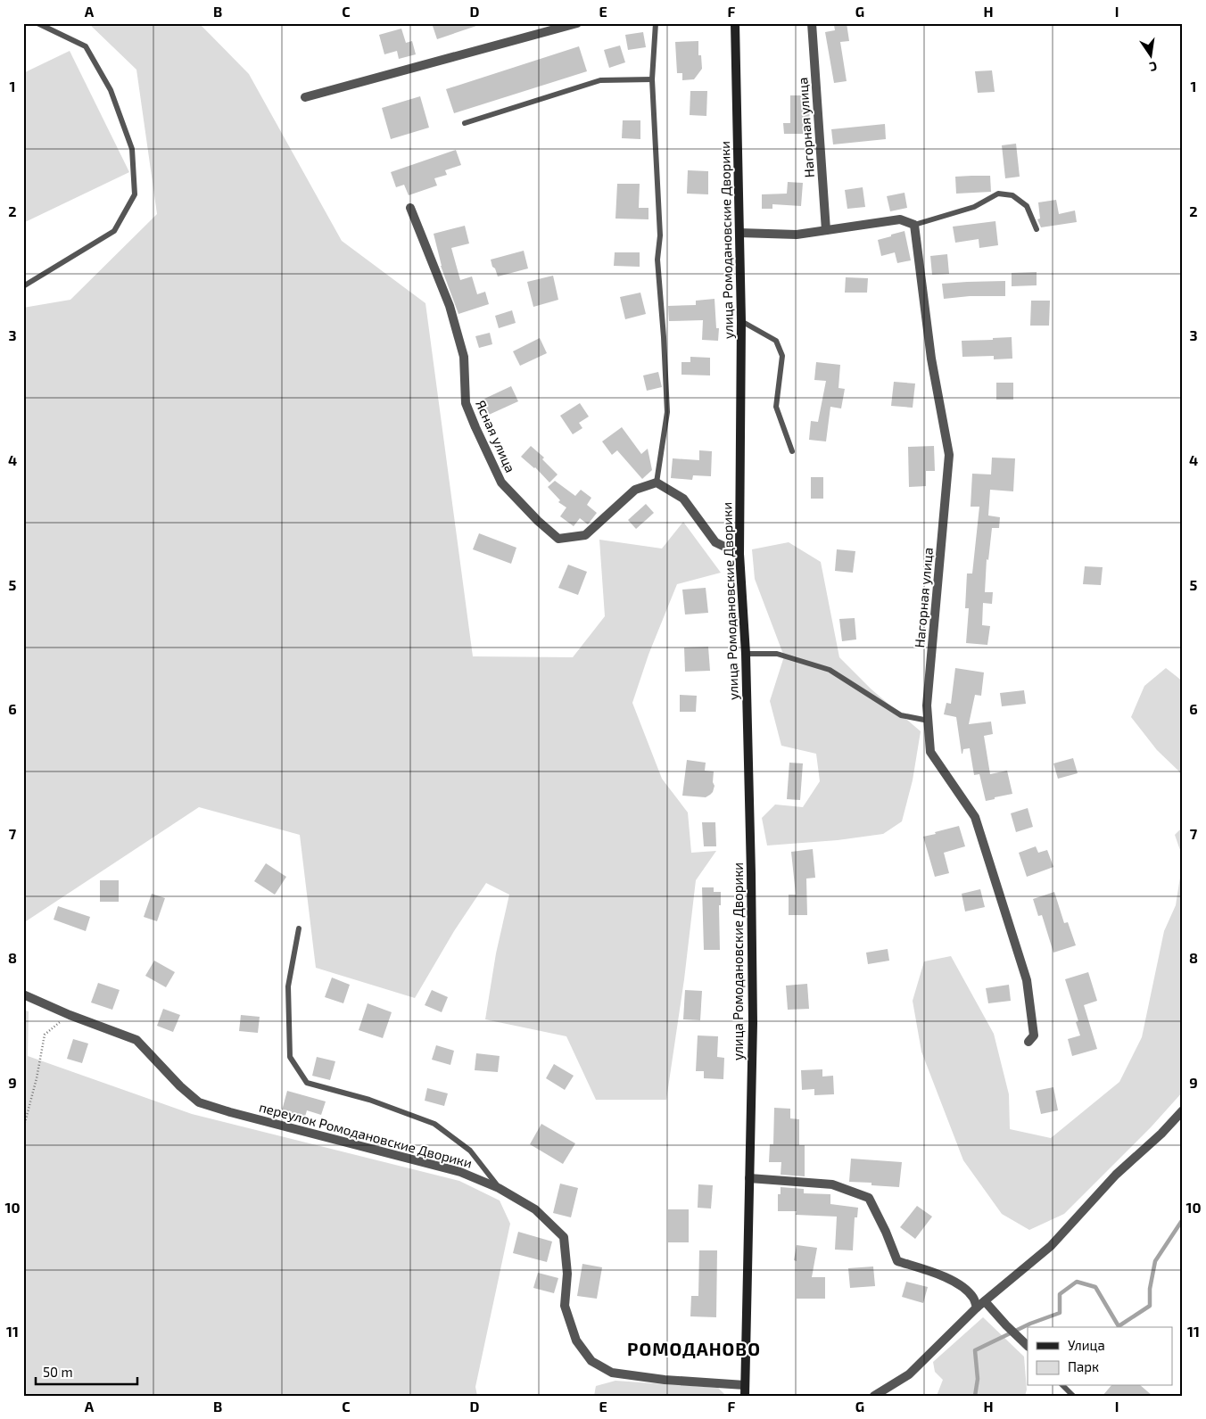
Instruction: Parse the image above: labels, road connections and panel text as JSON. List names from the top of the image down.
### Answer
{
  "streets": {
    "street": [
      "Нагорная улица",
      "улица Ромодановские Дворики",
      "Ясная улица",
      "переулок Ромодановские Дворики"
    ]
  },
  "crossings": [
    ["улица Ромодановские Дворики", "переулок Ромодановские Дворики"]
  ],
  "districts": ["РОМОДАНОВО"],
  "legend": ["Улица", "Парк"],
  "scale_bar": "50 m",
  "north": "bottom",
  "grid": {
    "columns": [
      "A",
      "B",
      "C",
      "D",
      "E",
      "F",
      "G",
      "H",
      "I"
    ],
    "rows": [
      "1",
      "2",
      "3",
      "4",
      "5",
      "6",
      "7",
      "8",
      "9",
      "10",
      "11"
    ]
  }
}
